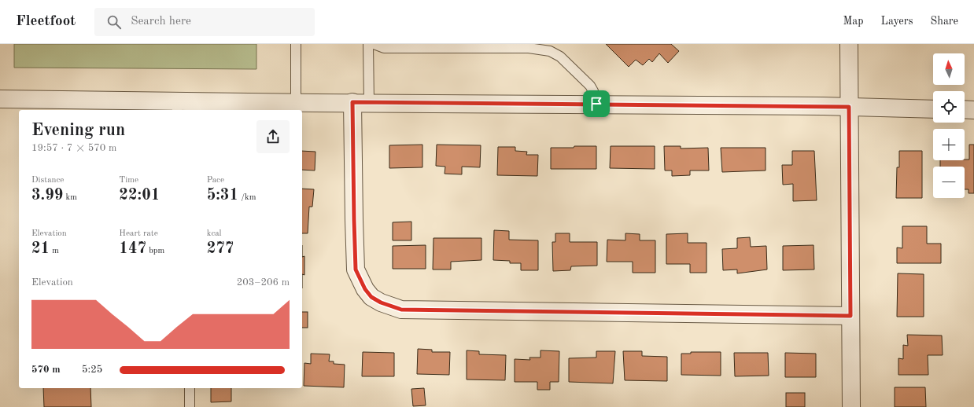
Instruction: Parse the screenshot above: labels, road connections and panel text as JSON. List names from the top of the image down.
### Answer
{
  "north": "top",
  "page": {
    "header": "Fleetfoot",
    "search": "Search here",
    "nav": ["Map", "Layers", "Share"],
    "map_buttons": ["+", "−"],
    "heading": ["Evening run", "19:57 · 7 × 570 m"],
    "stats": [
      ["Distance", "3.99 km"],
      ["Time", "22:01"],
      ["Pace", "5:31 /km"],
      ["Elevation", "21 m"],
      ["Heart rate", "147 bpm"],
      ["kcal", "277"]
    ],
    "chart": ["Elevation", "203–206 m"],
    "list": [
      {
        "name": "570 m",
        "note": "5:25"
      }
    ]
  }
}
